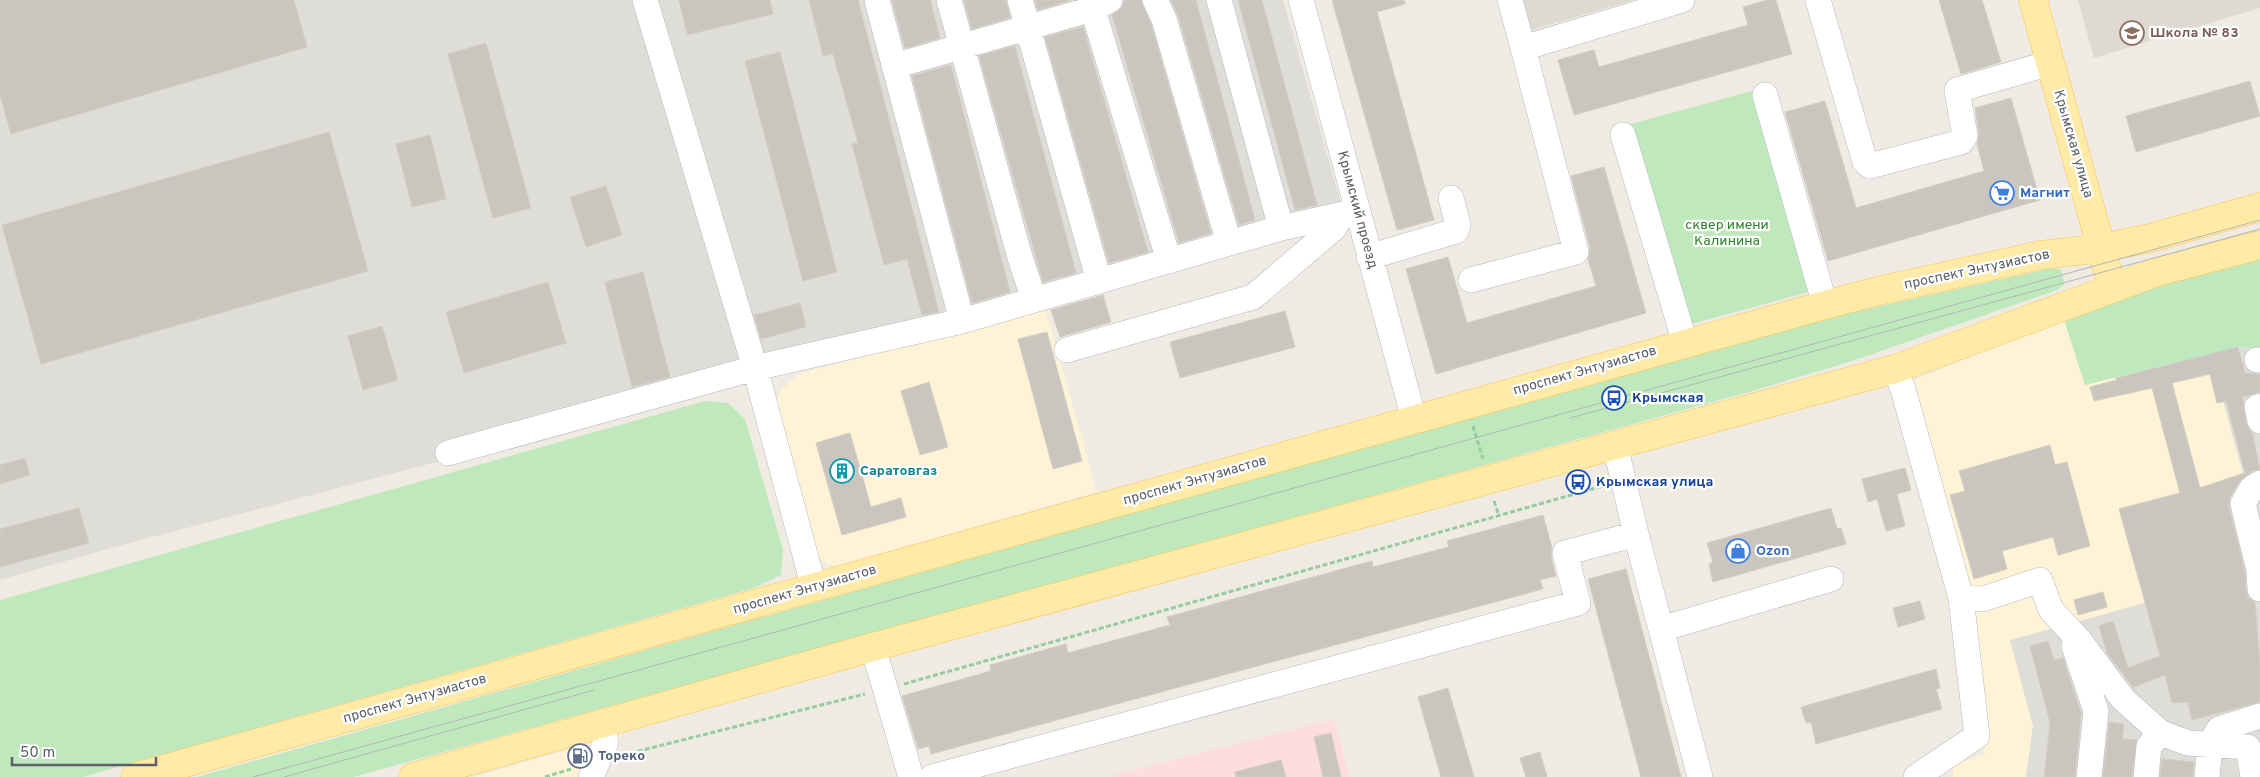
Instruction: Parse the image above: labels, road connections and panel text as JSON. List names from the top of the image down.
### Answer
{
  "streets": {
    "main road": ["Крымская улица", "проспект Энтузиастов"],
    "street": ["Крымский проезд"]
  },
  "crossings": [
    ["Крымская улица", "проспект Энтузиастов"],
    ["Крымский проезд", "проспект Энтузиастов"]
  ],
  "parks": ["сквер имени Калинина"],
  "places": {
    "school or university": ["Школа № 83"],
    "supermarket": ["Магнит"],
    "bus stop": ["Крымская", "Крымская улица"],
    "building": ["Саратовгаз"],
    "shop": ["Ozon"],
    "fuel station": ["Тореко"]
  },
  "scale_bar": "50 m"
}
